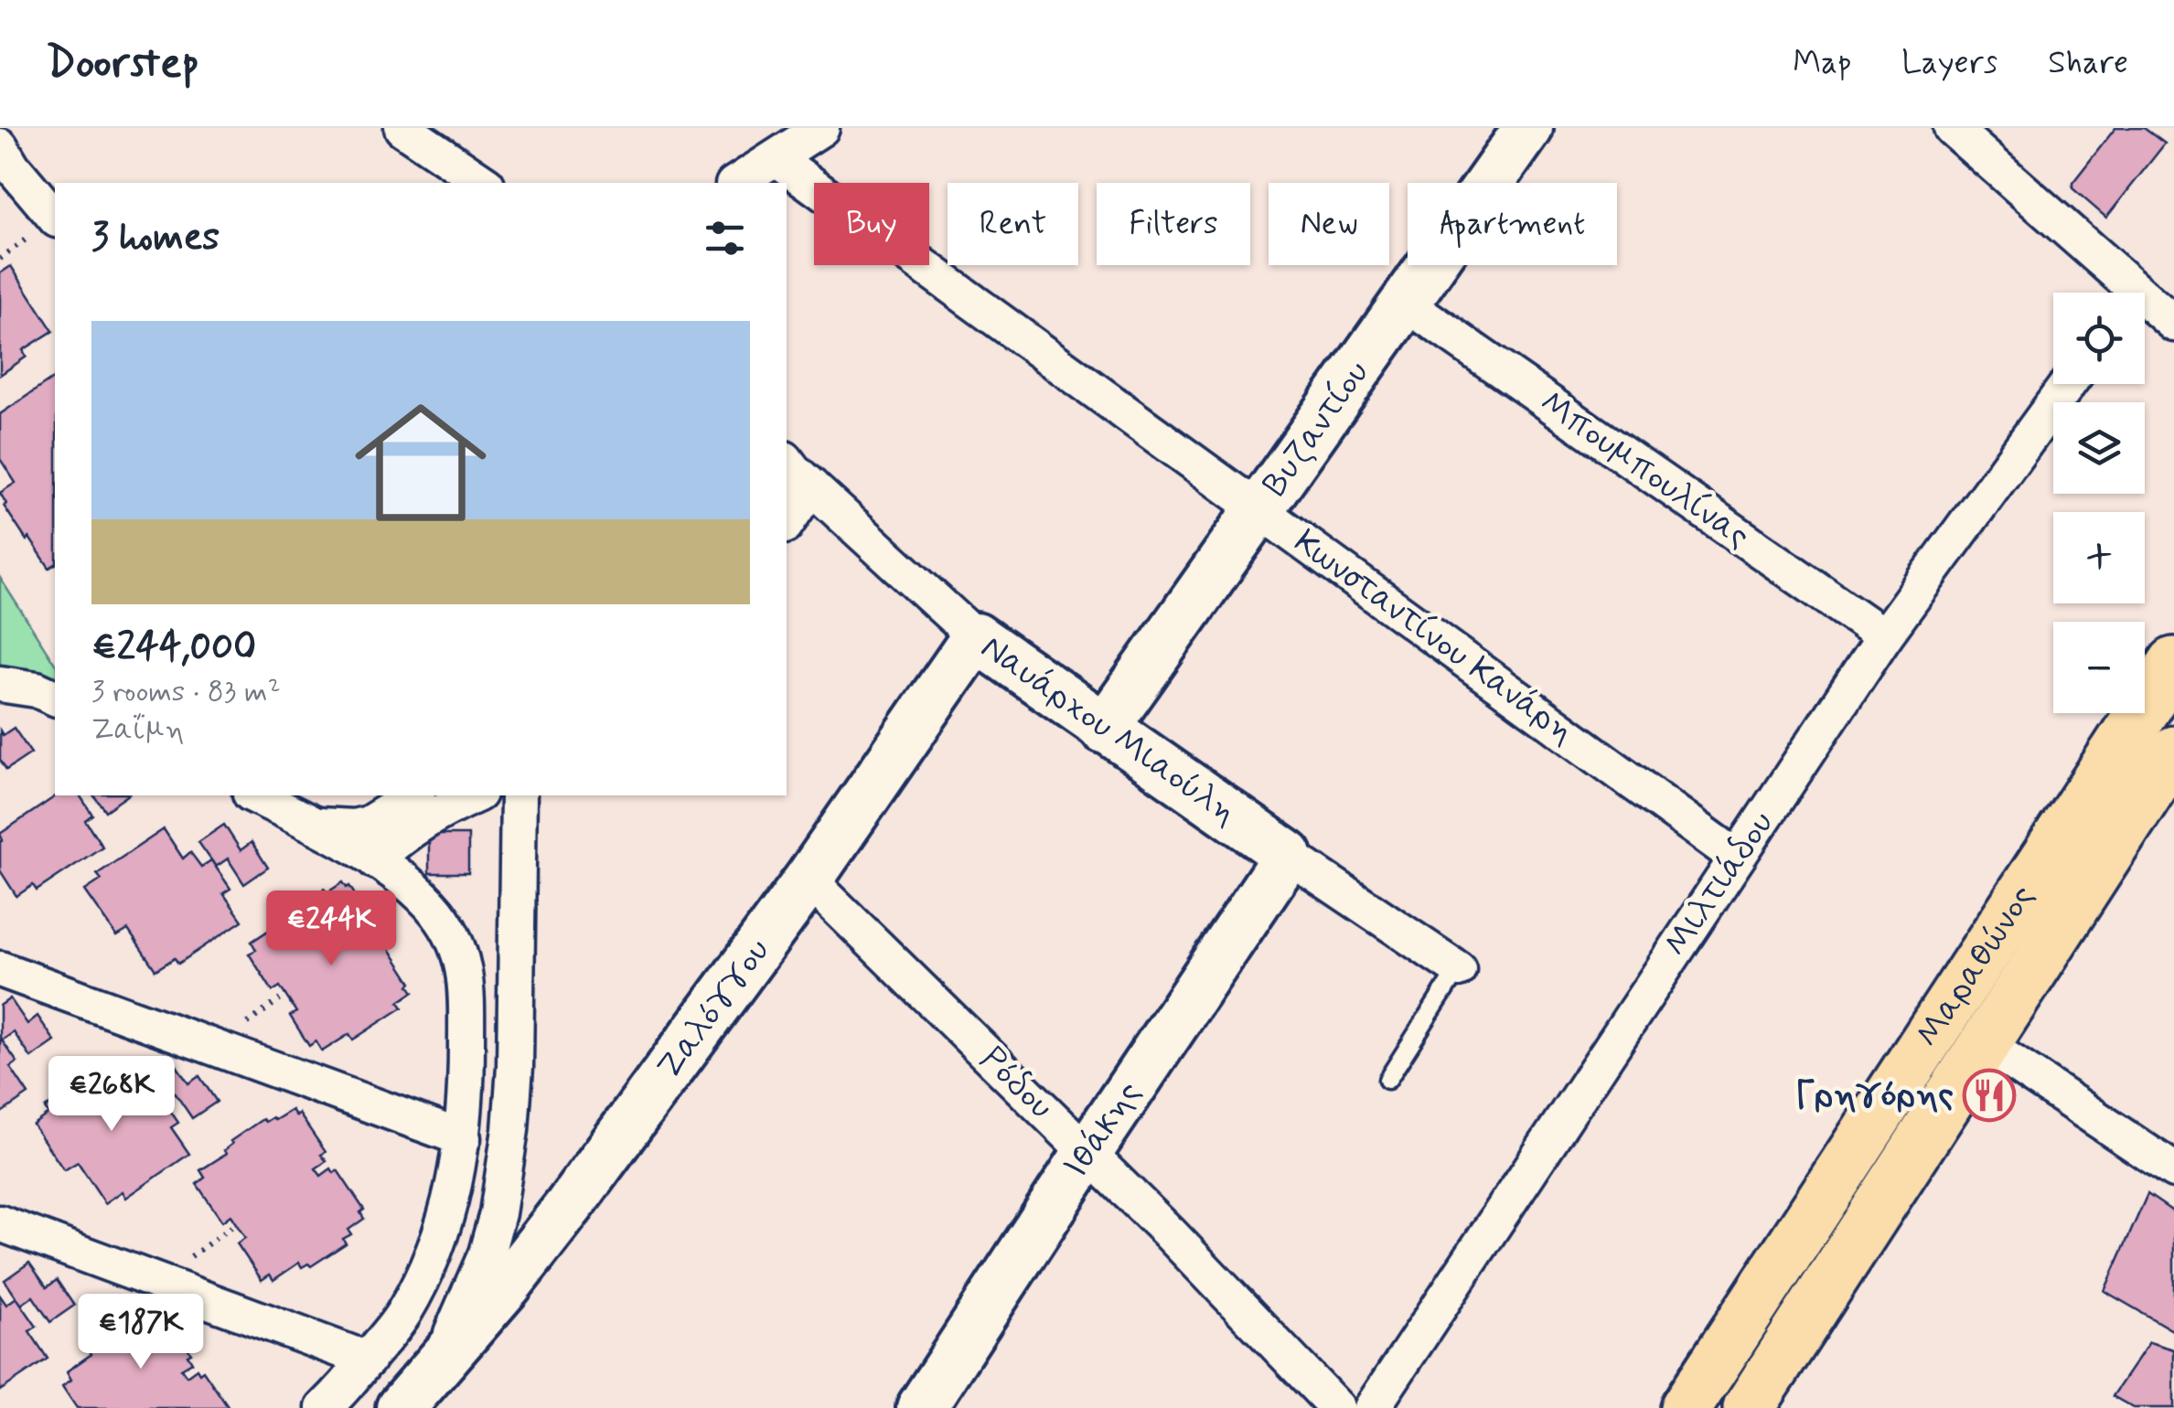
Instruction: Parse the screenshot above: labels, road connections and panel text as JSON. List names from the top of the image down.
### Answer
{
  "streets": {
    "main road": ["Μαραθώνος"],
    "street": [
      "Βυζαντίου",
      "Μπουμπουλίνας",
      "Κωνσταντίνου Κανάρη",
      "Ναυάρχου Μιαούλη",
      "Μιλτιάδου",
      "Ζαλόγγου",
      "Ρόδου",
      "Ιθάκης"
    ]
  },
  "crossings": [
    ["Βυζαντίου", "Μπουμπουλίνας"],
    ["Βυζαντίου", "Κωνσταντίνου Κανάρη"],
    ["Βυζαντίου", "Ναυάρχου Μιαούλη"],
    ["Μπουμπουλίνας", "Μιλτιάδου"],
    ["Κωνσταντίνου Κανάρη", "Μιλτιάδου"],
    ["Ναυάρχου Μιαούλη", "Ζαλόγγου"],
    ["Ναυάρχου Μιαούλη", "Ιθάκης"],
    ["Ζαλόγγου", "Ρόδου"],
    ["Ρόδου", "Ιθάκης"]
  ],
  "places": {
    "restaurant": ["Γρηγόρης"]
  },
  "page": {
    "header": "Doorstep",
    "nav": ["Map", "Layers", "Share"],
    "chip": [
      "Buy",
      "Rent",
      "Filters",
      "New",
      "Apartment"
    ],
    "heading": "3 homes",
    "map_buttons": ["+", "−"],
    "list": [
      {
        "name": "€244,000",
        "note": "3 rooms · 83 m² · Ζαΐμη"
      }
    ],
    "price": ["€244K", "€268K", "€187K"]
  }
}
